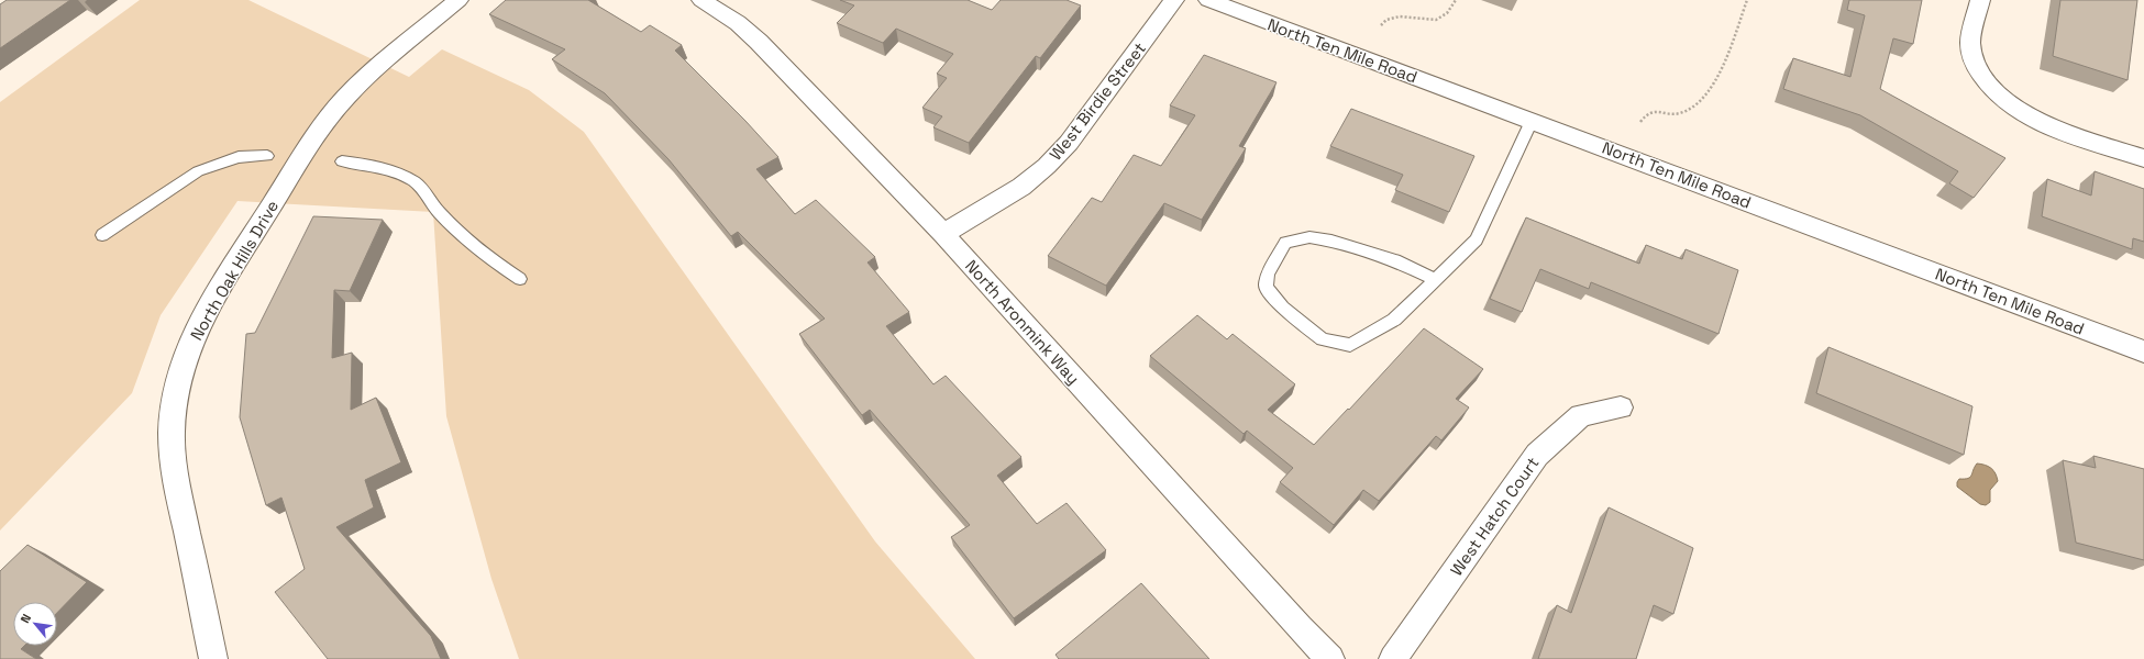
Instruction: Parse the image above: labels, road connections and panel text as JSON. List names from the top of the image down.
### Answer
{
  "streets": {
    "street": [
      "North Ten Mile Road",
      "West Birdie Street",
      "North Oak Hills Drive",
      "North Aronmink Way",
      "West Hatch Court"
    ]
  },
  "crossings": [
    ["West Birdie Street", "North Aronmink Way"]
  ],
  "north": "top left"
}
